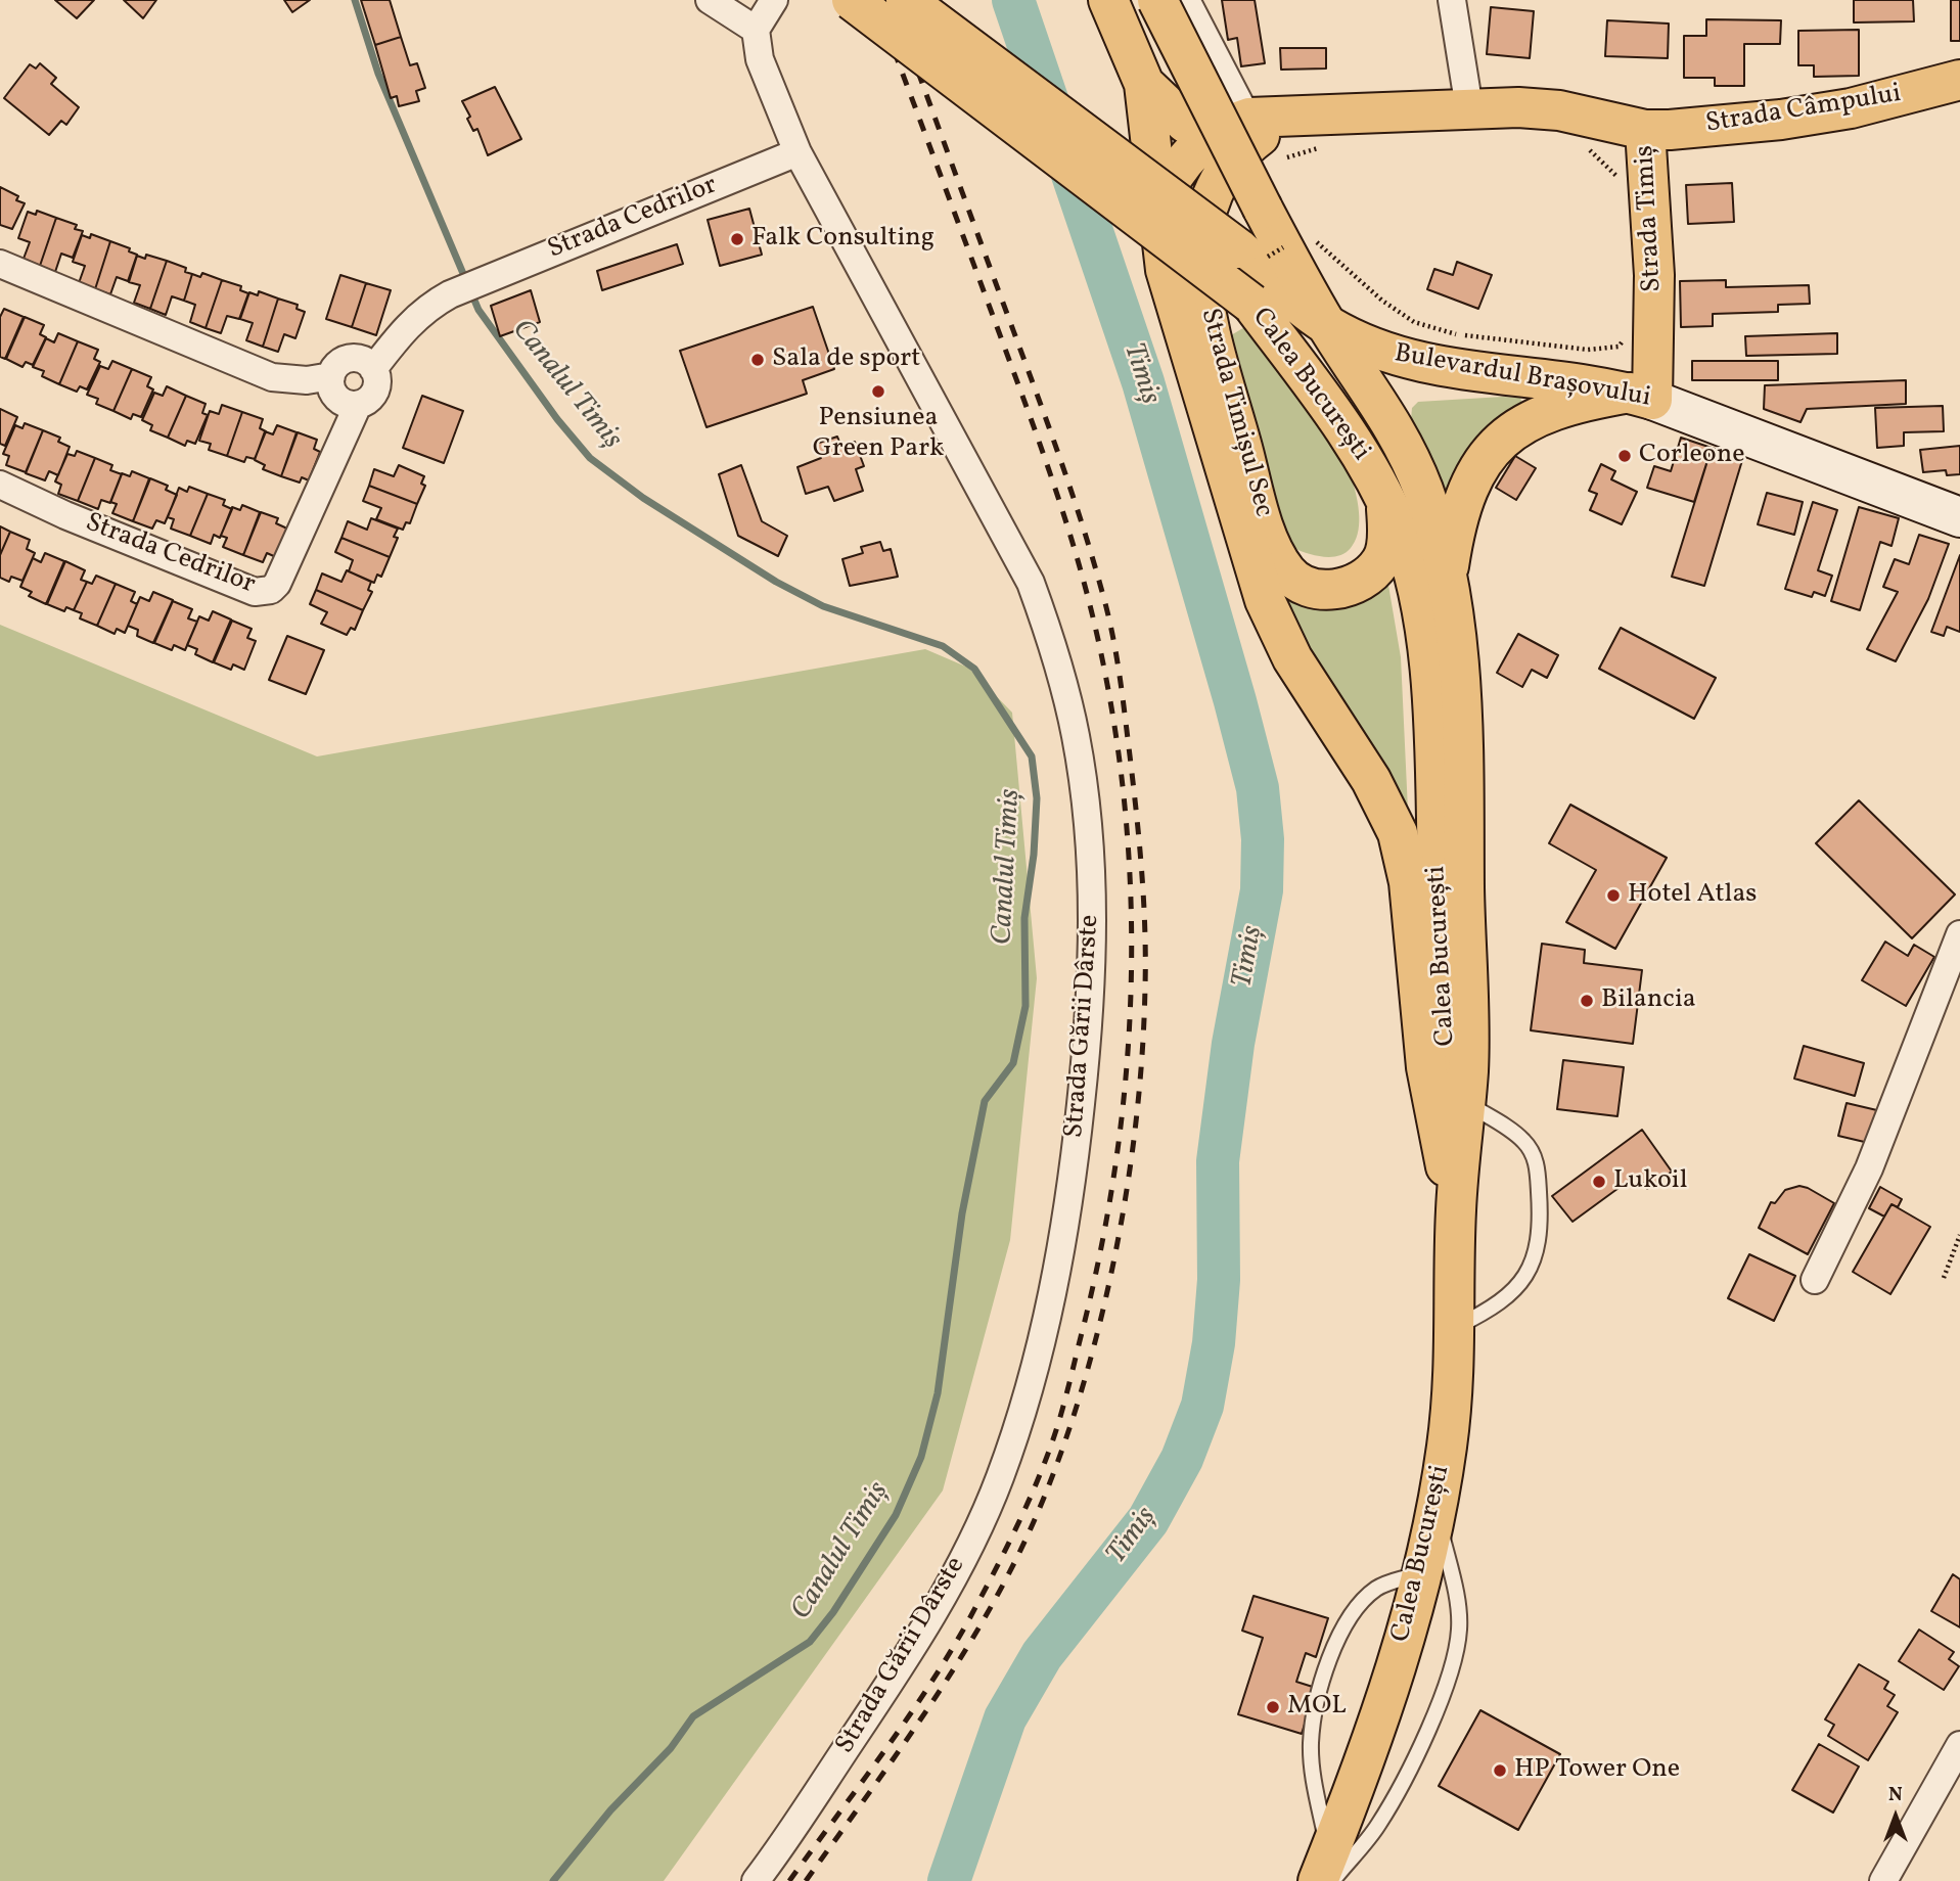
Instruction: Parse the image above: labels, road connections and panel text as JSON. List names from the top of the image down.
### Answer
{
  "streets": {
    "main road": [
      "Strada Câmpului",
      "Strada Timiș",
      "Bulevardul Brașovului",
      "Calea București",
      "Strada Timișul Sec"
    ],
    "street": ["Strada Cedrilor", "Strada Gării Dârste"]
  },
  "crossings": [
    ["Strada Câmpului", "Strada Timiș"],
    ["Strada Cedrilor", "Strada Gării Dârste"],
    ["Strada Timiș", "Bulevardul Brașovului"],
    ["Strada Timiș", "Strada Timișul Sec"],
    ["Bulevardul Brașovului", "Calea București"],
    ["Calea București", "Strada Timișul Sec"]
  ],
  "water": ["Timiș", "Canalul Timiș"],
  "places": [
    "Falk Consulting",
    "Sala de sport",
    "Pensiunea Green Park",
    "Corleone",
    "Hotel Atlas",
    "Bilancia",
    "Lukoil",
    "MOL",
    "HP Tower One"
  ],
  "north": "top"
}
